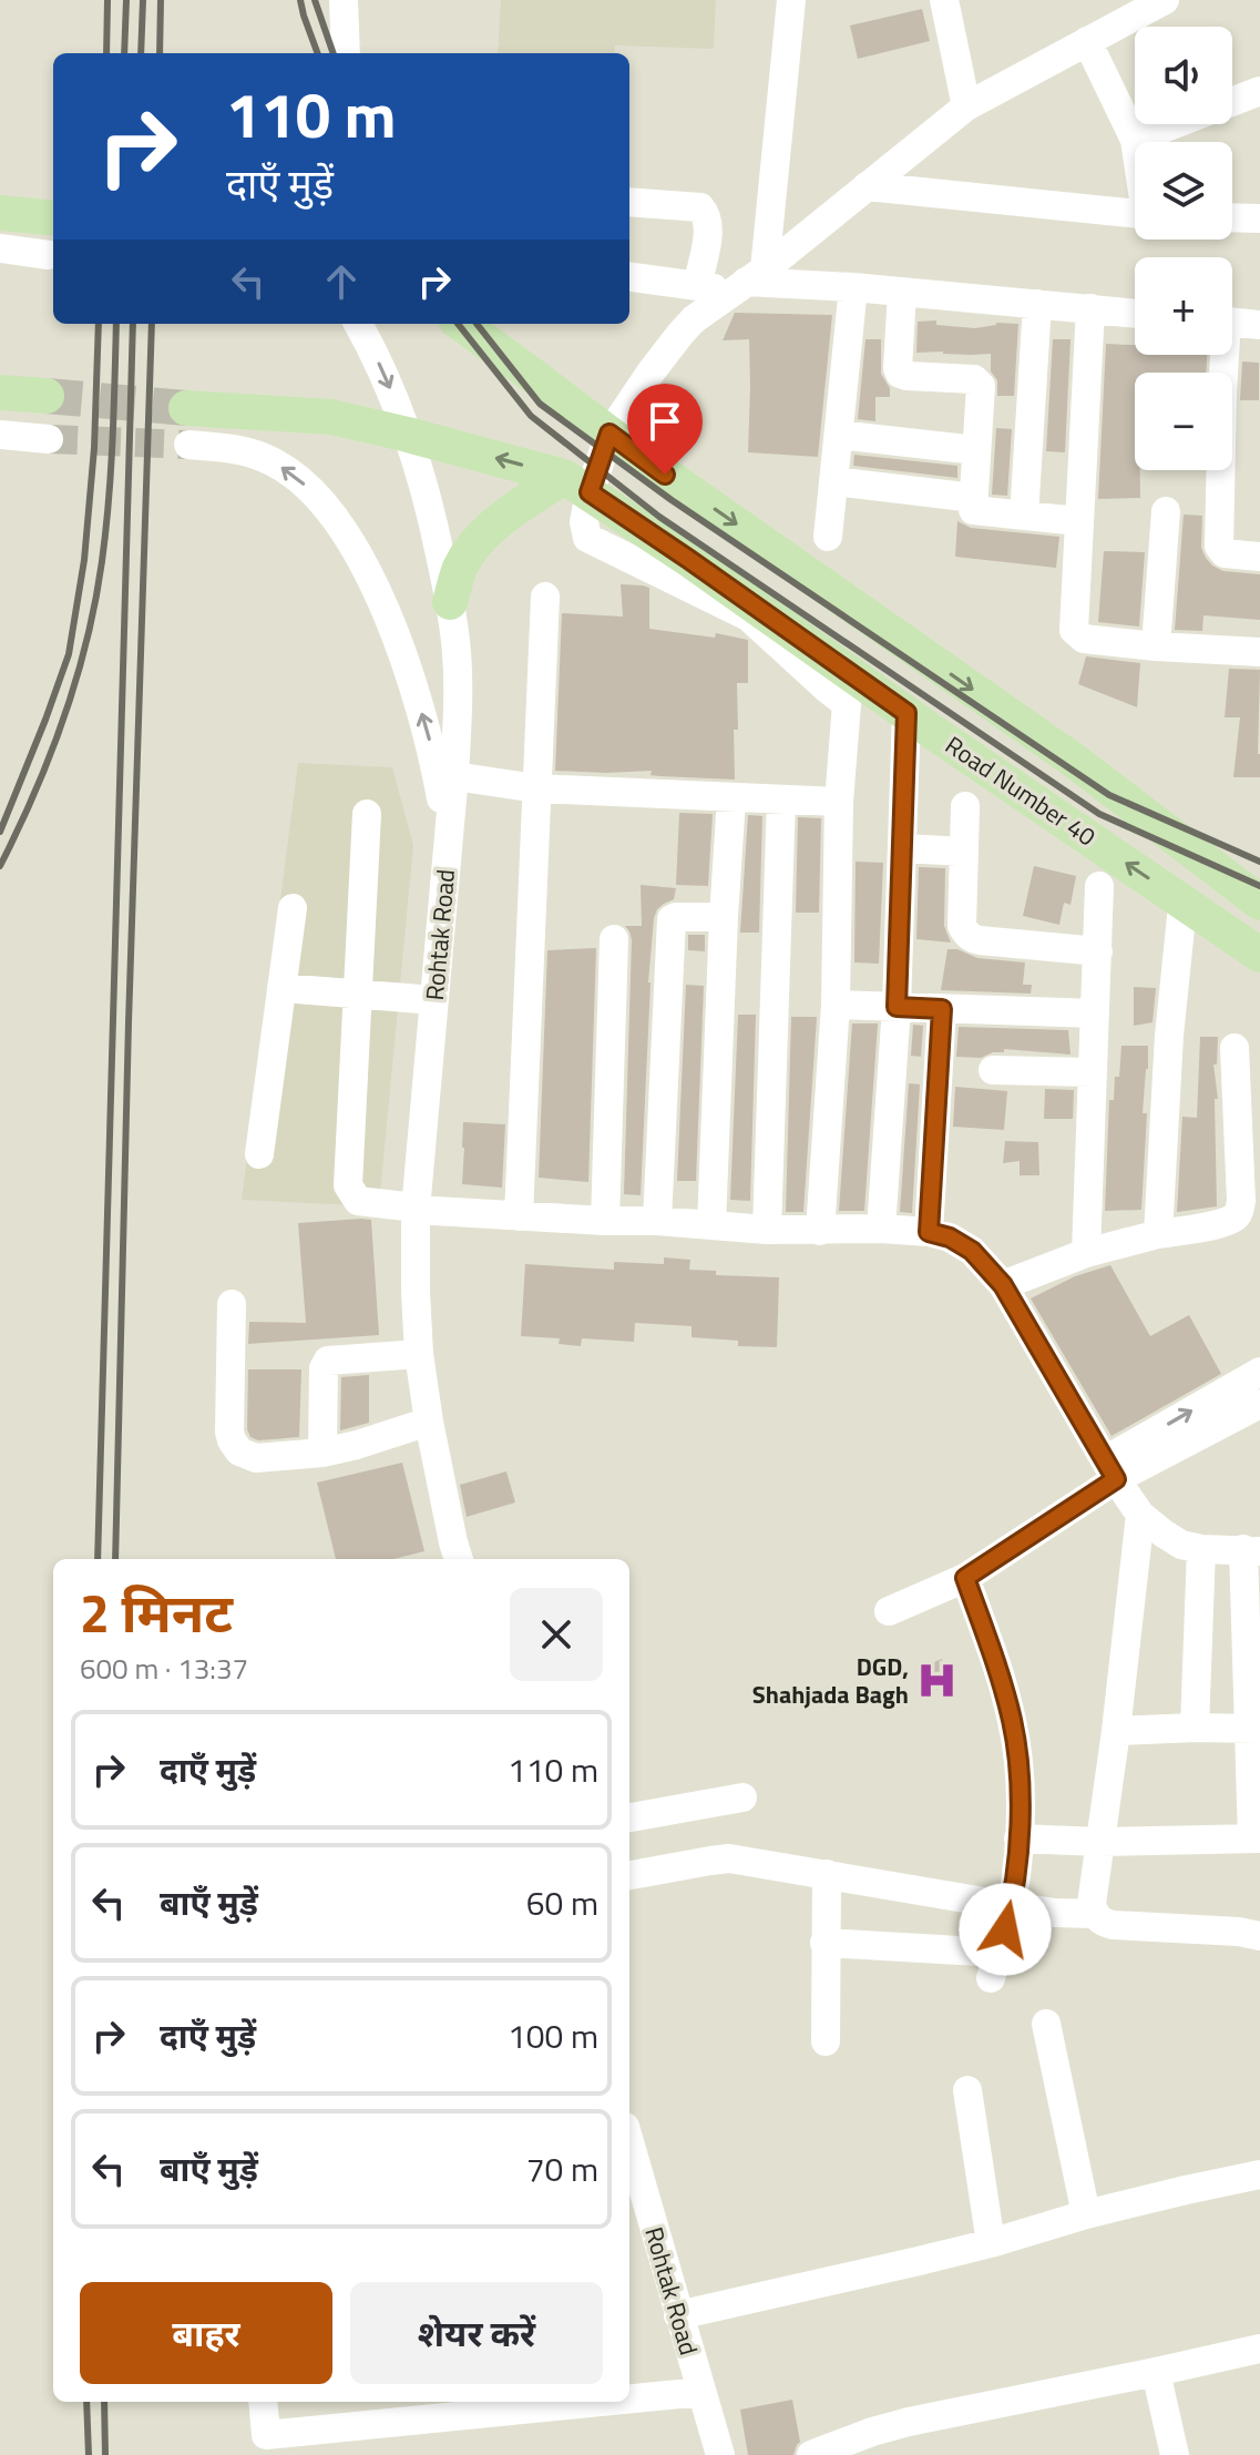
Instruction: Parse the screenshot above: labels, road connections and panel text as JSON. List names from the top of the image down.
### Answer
{
  "streets": {
    "main road": ["Road Number 40"],
    "street": ["Rohtak Road"]
  },
  "crossings": [
    ["Road Number 40", "Rohtak Road"]
  ],
  "places": {
    "hospital": ["DGD, Shahjada Bagh"]
  },
  "page": {
    "map_buttons": ["+", "−"],
    "turn": ["110 m", "दाएँ मुड़ें"],
    "heading": ["2 मिनट", "600 m · 13:37"],
    "list": [
      {
        "name": "दाएँ मुड़ें",
        "value": "110 m"
      },
      {
        "name": "बाएँ मुड़ें",
        "value": "60 m"
      },
      {
        "name": "दाएँ मुड़ें",
        "value": "100 m"
      },
      {
        "name": "बाएँ मुड़ें",
        "value": "70 m"
      }
    ],
    "buttons": ["बाहर", "शेयर करें"]
  }
}
